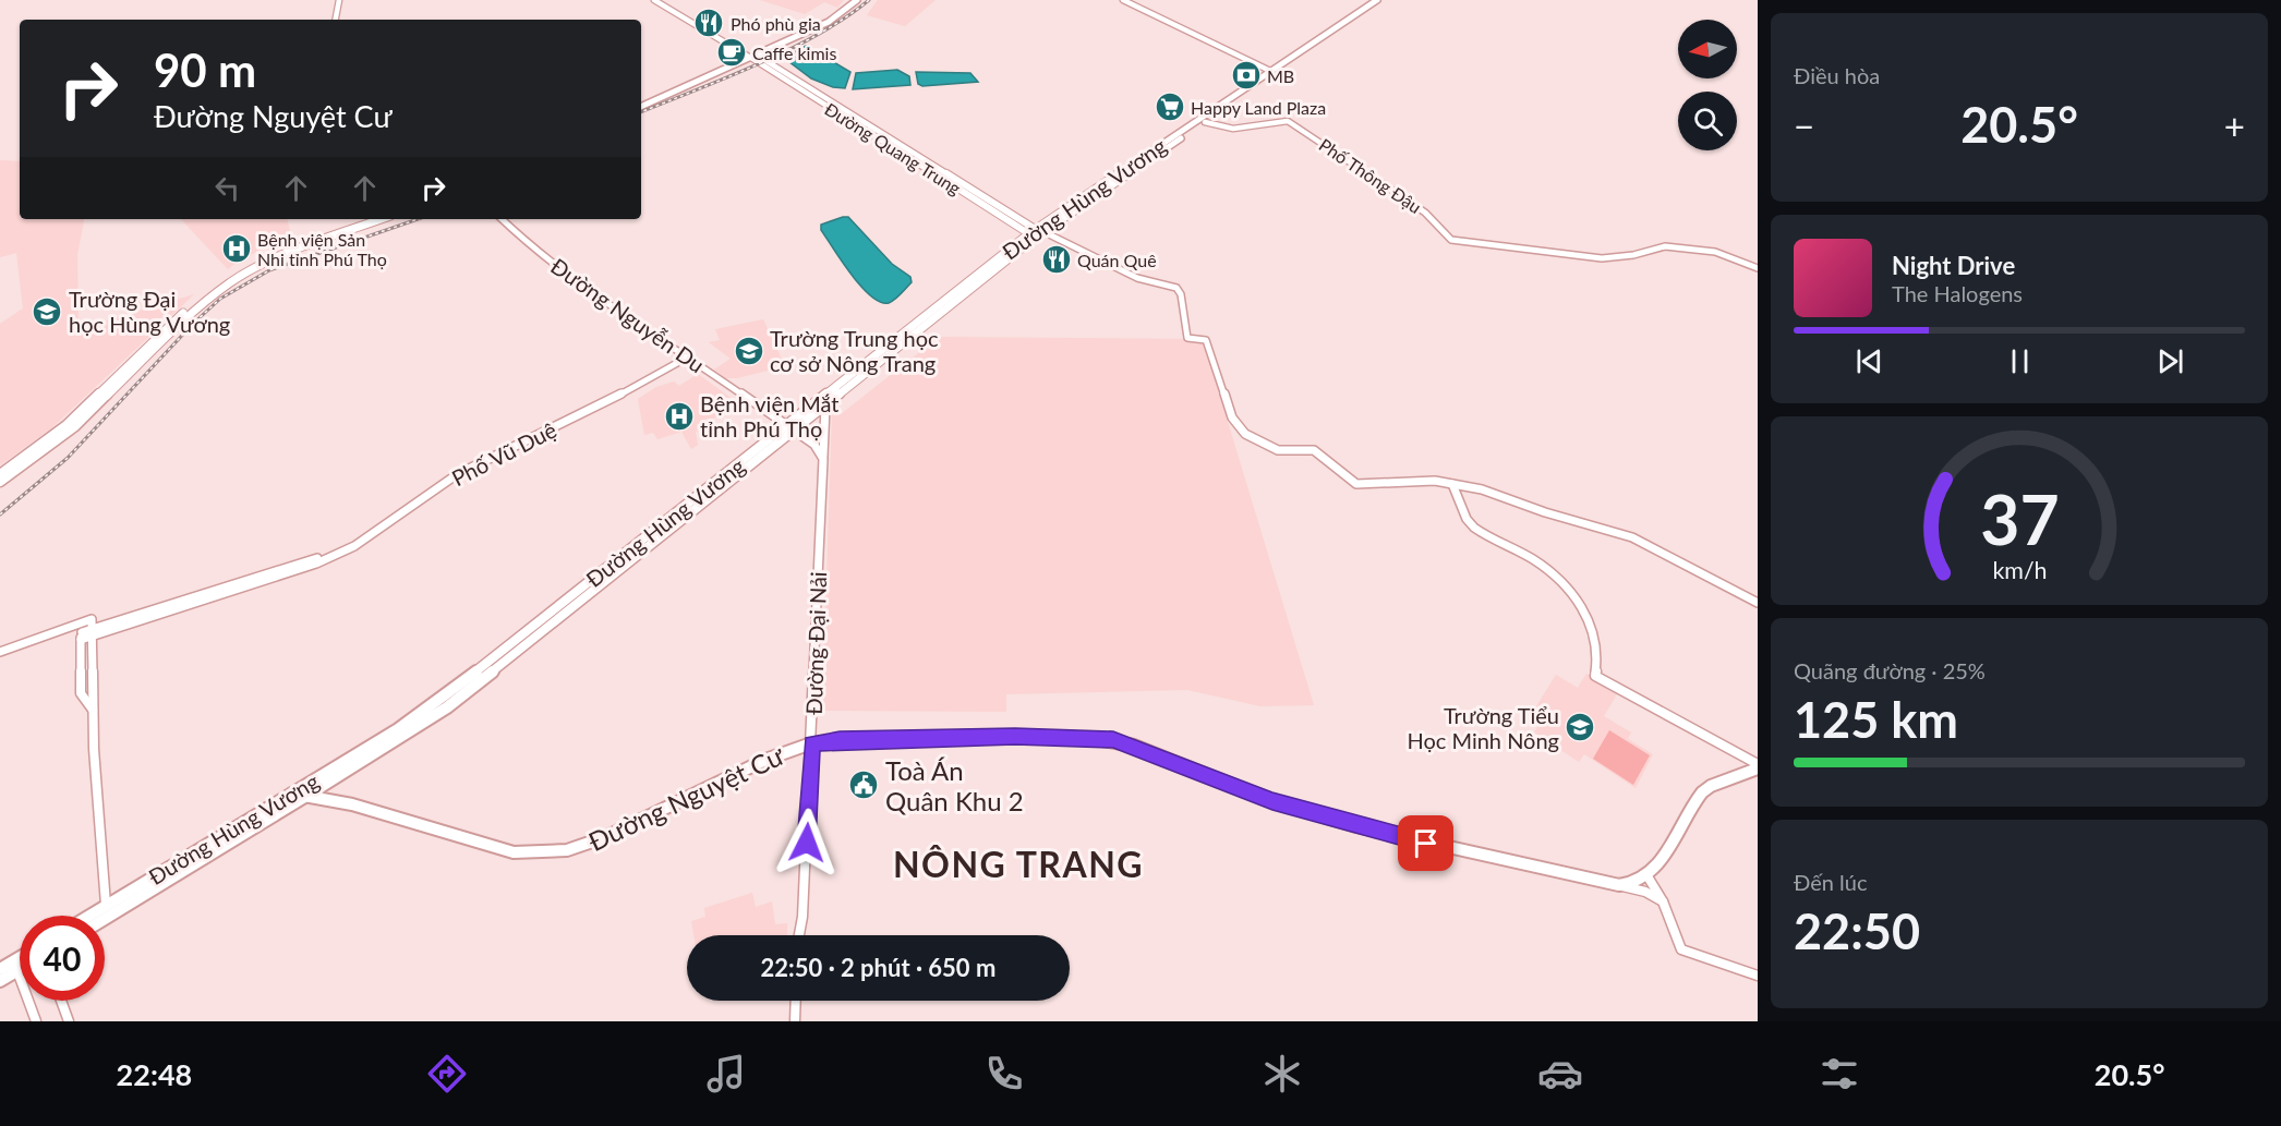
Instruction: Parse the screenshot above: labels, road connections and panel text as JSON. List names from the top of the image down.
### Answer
{
  "streets": {
    "main road": ["Đường Quang Trung", "Đường Hùng Vương", "Đường Nguyệt Cư"],
    "street": [
      "Phố Thông Đậu",
      "Đường Nguyễn Du",
      "Phố Vũ Duệ",
      "Đường Đại Nải"
    ]
  },
  "crossings": [
    ["Đường Quang Trung", "Đường Hùng Vương"],
    ["Phố Thông Đậu", "Đường Hùng Vương"],
    ["Đường Hùng Vương", "Đường Nguyễn Du"],
    ["Đường Hùng Vương", "Đường Đại Nải"],
    ["Đường Hùng Vương", "Đường Nguyệt Cư"],
    ["Đường Nguyễn Du", "Phố Vũ Duệ"],
    ["Đường Đại Nải", "Đường Nguyệt Cư"]
  ],
  "districts": ["NÔNG TRANG"],
  "places": {
    "restaurant": ["Phó phù gia", "Quán Quê"],
    "cafe": ["Caffe kimis"],
    "bank": ["MB"],
    "supermarket": ["Happy Land Plaza"],
    "hospital": ["Bệnh viện Sản Nhi tỉnh Phú Thọ", "Bệnh viện Mắt tỉnh Phú Thọ"],
    "school or university": ["Trường Đại học Hùng Vương", "Trường Trung học cơ sở Nông Trang", "Trường Tiểu Học Minh Nông"],
    "public building": ["Toà Án Quân Khu 2"]
  },
  "north": "left",
  "page": {
    "tile": [
      "Điều hòa",
      ["Quãng đường · 25%", "125 km"],
      ["Đến lúc", "22:50"]
    ],
    "turn": ["90 m", "Đường Nguyệt Cư"],
    "heat": ["−", "20.5°", "+"],
    "song": ["Night Drive", "The Halogens"],
    "limit": "40",
    "trip": "22:50 · 2 phút · 650 m",
    "tabs": ["22:48", "20.5°"],
    "gauge": ["37", "km/h"]
  }
}
